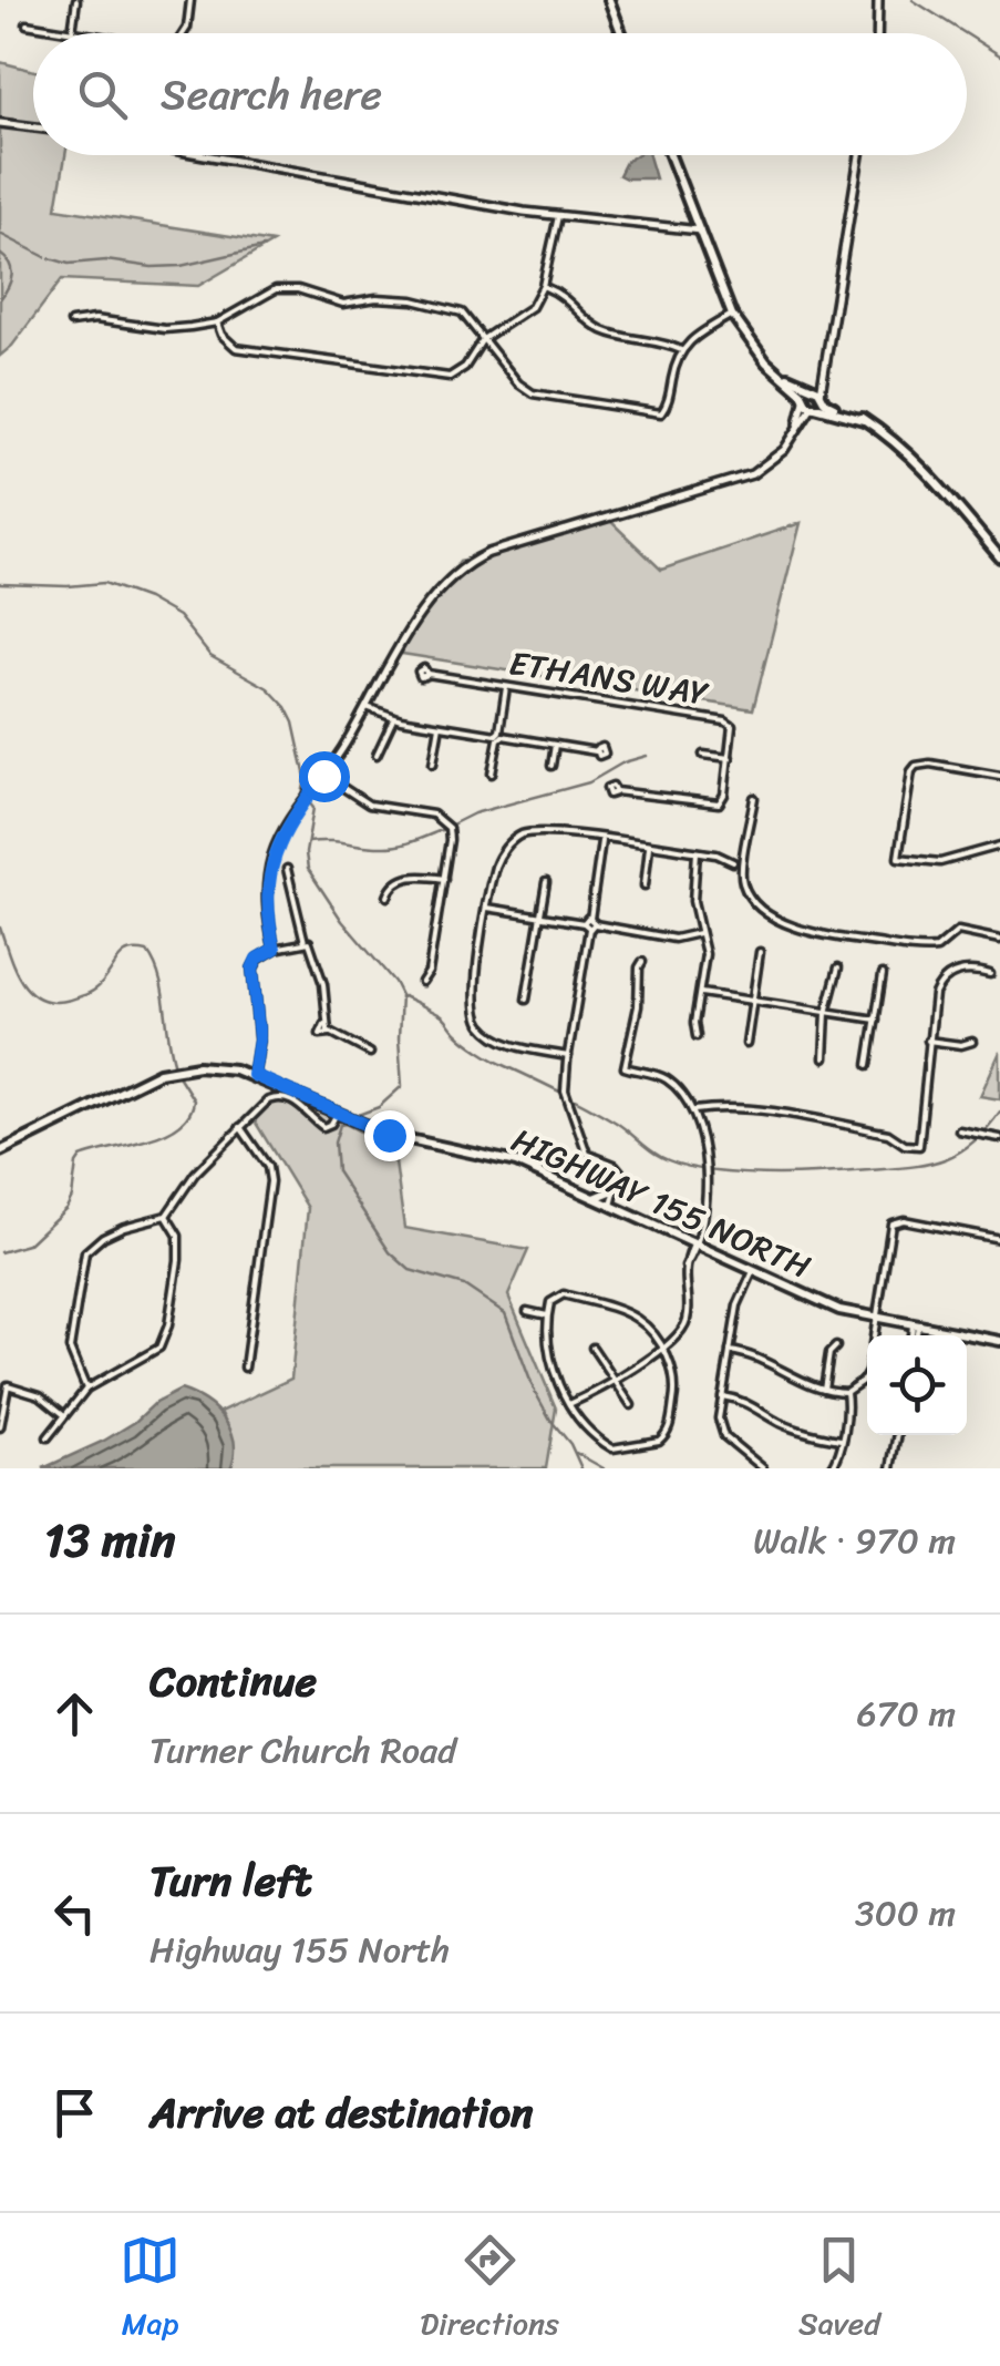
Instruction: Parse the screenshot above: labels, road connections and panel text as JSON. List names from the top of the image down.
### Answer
{
  "streets": {
    "main road": ["HIGHWAY 155 NORTH"],
    "street": ["ETHANS WAY"]
  },
  "page": {
    "search": "Search here",
    "heading": ["13 min", "Walk · 970 m"],
    "list": [
      ["Continue", "Turner Church Road", "670 m"],
      ["Turn left", "Highway 155 North", "300 m"],
      "Arrive at destination"
    ],
    "nav": ["Map", "Directions", "Saved"]
  }
}
